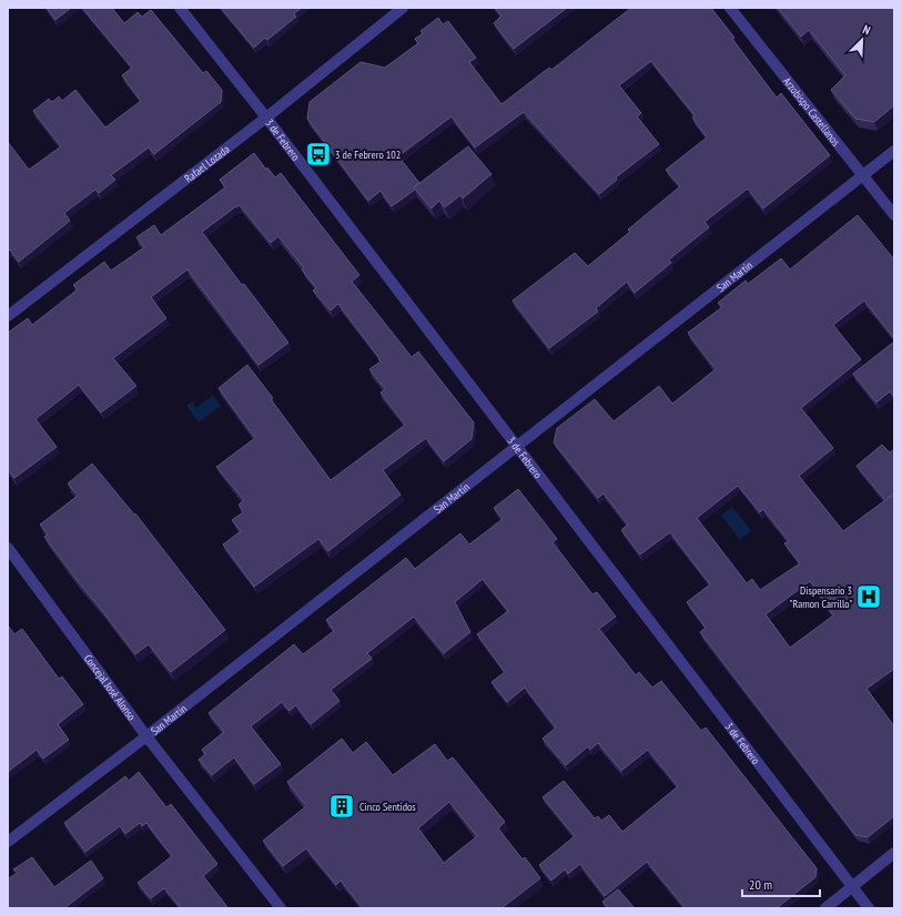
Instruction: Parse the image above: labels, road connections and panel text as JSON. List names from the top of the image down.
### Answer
{
  "streets": {
    "street": [
      "Arzobispo Castellanos",
      "3 de Febrero",
      "Rafael Lozada",
      "San Martín",
      "Concejal José Alonso"
    ]
  },
  "crossings": [
    ["Arzobispo Castellanos", "San Martín"],
    ["3 de Febrero", "Rafael Lozada"],
    ["3 de Febrero", "San Martín"],
    ["San Martín", "Concejal José Alonso"]
  ],
  "places": {
    "bus stop": ["3 de Febrero 102"],
    "hospital": ["Dispensario 3 \"Ramon Carrillo\""],
    "building": ["Cinco Sentidos"]
  },
  "scale_bar": "20 m",
  "north": "top right"
}
